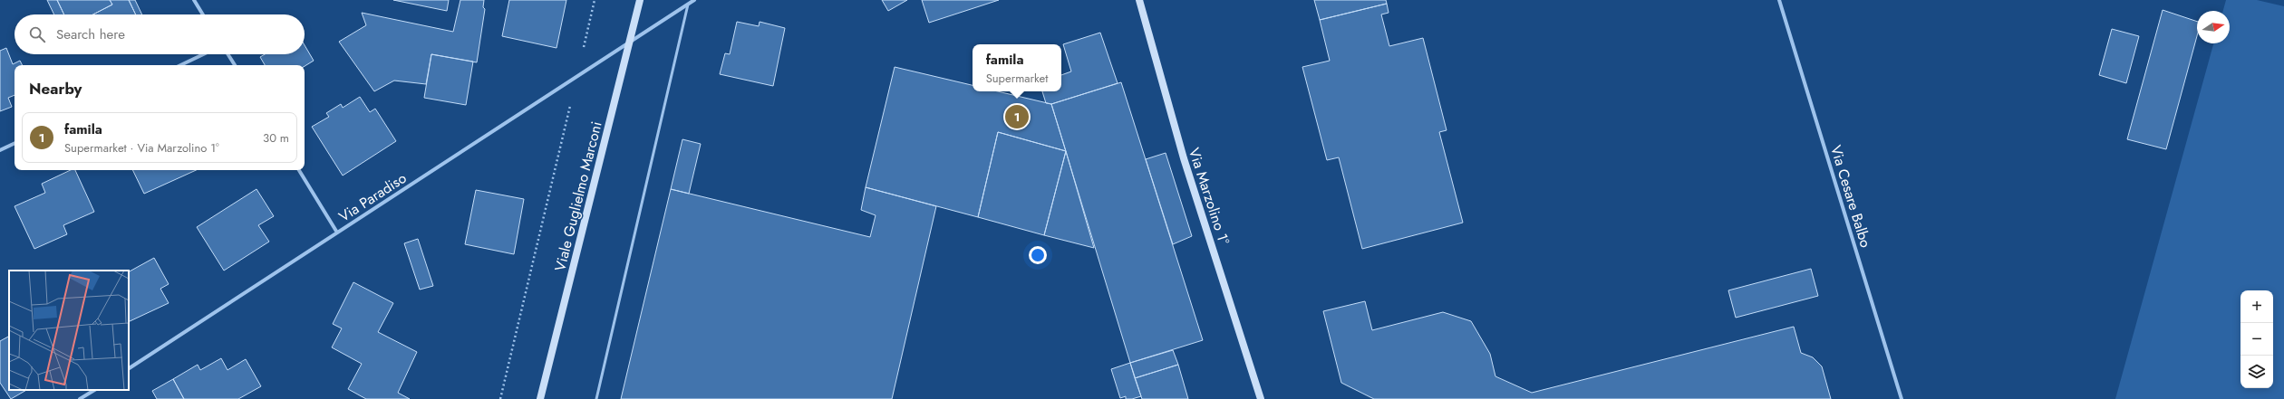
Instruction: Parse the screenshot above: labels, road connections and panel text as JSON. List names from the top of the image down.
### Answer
{
  "streets": {
    "main road": ["Viale Guglielmo Marconi", "Via Marzolino 1°"],
    "street": ["Via Cesare Balbo", "Via Paradiso"]
  },
  "crossings": [
    ["Viale Guglielmo Marconi", "Via Paradiso"]
  ],
  "north": "right",
  "page": {
    "search": "Search here",
    "popup": ["famila", "Supermarket"],
    "heading": "Nearby",
    "pins": "1",
    "list": [
      {
        "mark": "1",
        "name": "famila",
        "note": "Supermarket · Via Marzolino 1°",
        "value": "30 m"
      }
    ],
    "map_buttons": ["+", "−"]
  }
}
